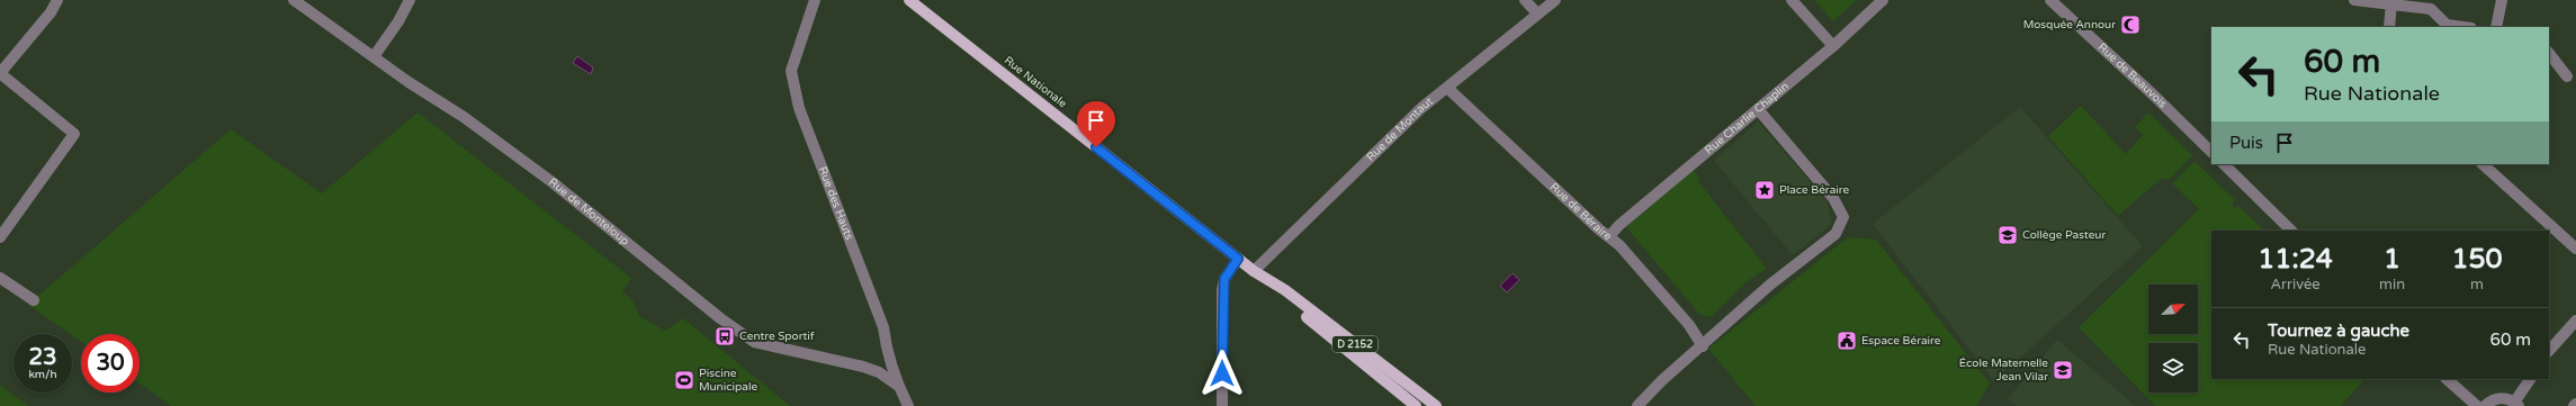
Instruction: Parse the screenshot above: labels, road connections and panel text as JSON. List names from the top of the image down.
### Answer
{
  "streets": {
    "main road": ["Rue Nationale", "D 2152"],
    "street": [
      "Rue de Beauvois",
      "Rue Charlie Chaplin",
      "Rue de Montaut",
      "Rue des Hauts",
      "Rue de Béraire",
      "Rue de Monteloup"
    ]
  },
  "crossings": [
    ["Rue Nationale", "Rue de Montaut"],
    ["Rue Charlie Chaplin", "Rue de Béraire"],
    ["Rue de Montaut", "Rue de Béraire"],
    ["Rue des Hauts", "Rue de Monteloup"]
  ],
  "places": {
    "mosque": ["Mosquée Annour"],
    "place": ["Place Béraire"],
    "school or university": ["Collège Pasteur", "École Maternelle Jean Vilar"],
    "bus stop": ["Centre Sportif"],
    "public building": ["Espace Béraire"],
    "sports": ["Piscine Municipale"]
  },
  "north": "top right",
  "page": {
    "turn": ["60 m", "Rue Nationale"],
    "then": "Puis",
    "eta": [
      "11:24",
      "Arrivée",
      "1",
      "min",
      "150",
      "m"
    ],
    "list": [
      {
        "name": "Tournez à gauche",
        "note": "Rue Nationale",
        "value": "60 m"
      }
    ],
    "speed": "23 km/h",
    "limit": "30"
  }
}
